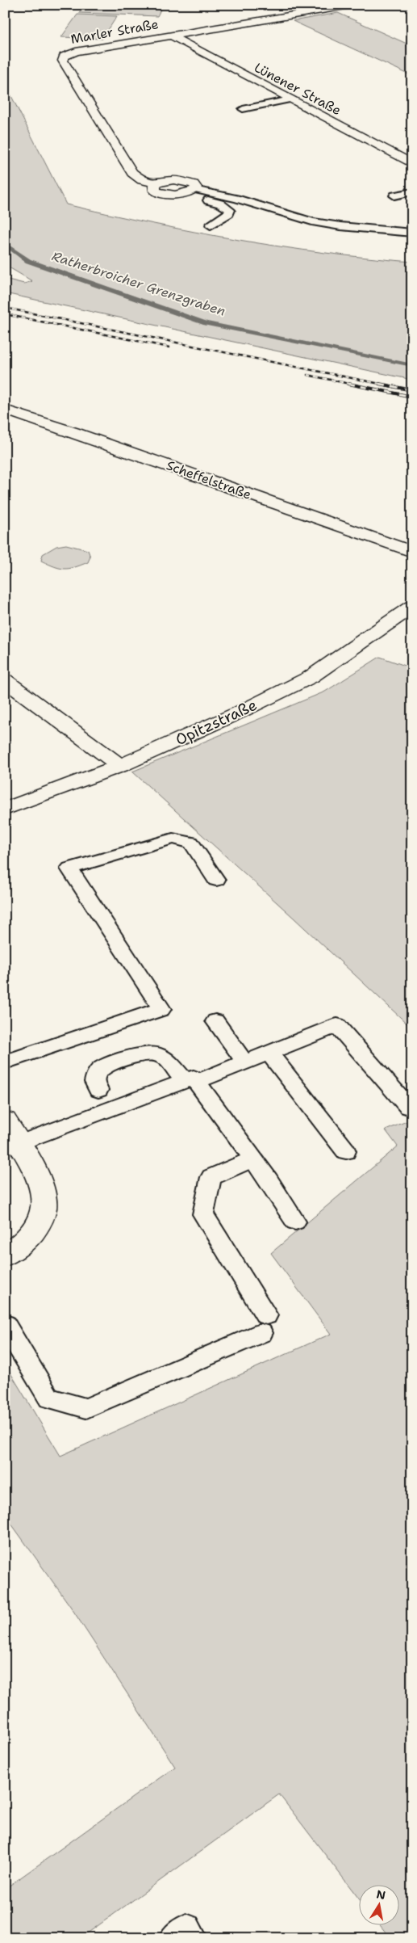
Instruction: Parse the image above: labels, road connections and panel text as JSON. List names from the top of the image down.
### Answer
{
  "streets": {
    "street": [
      "Marler Straße",
      "Lünener Straße",
      "Scheffelstraße",
      "Opitzstraße"
    ]
  },
  "crossings": [
    ["Marler Straße", "Lünener Straße"]
  ],
  "water": ["Ratherbroicher Grenzgraben"],
  "north": "top"
}
